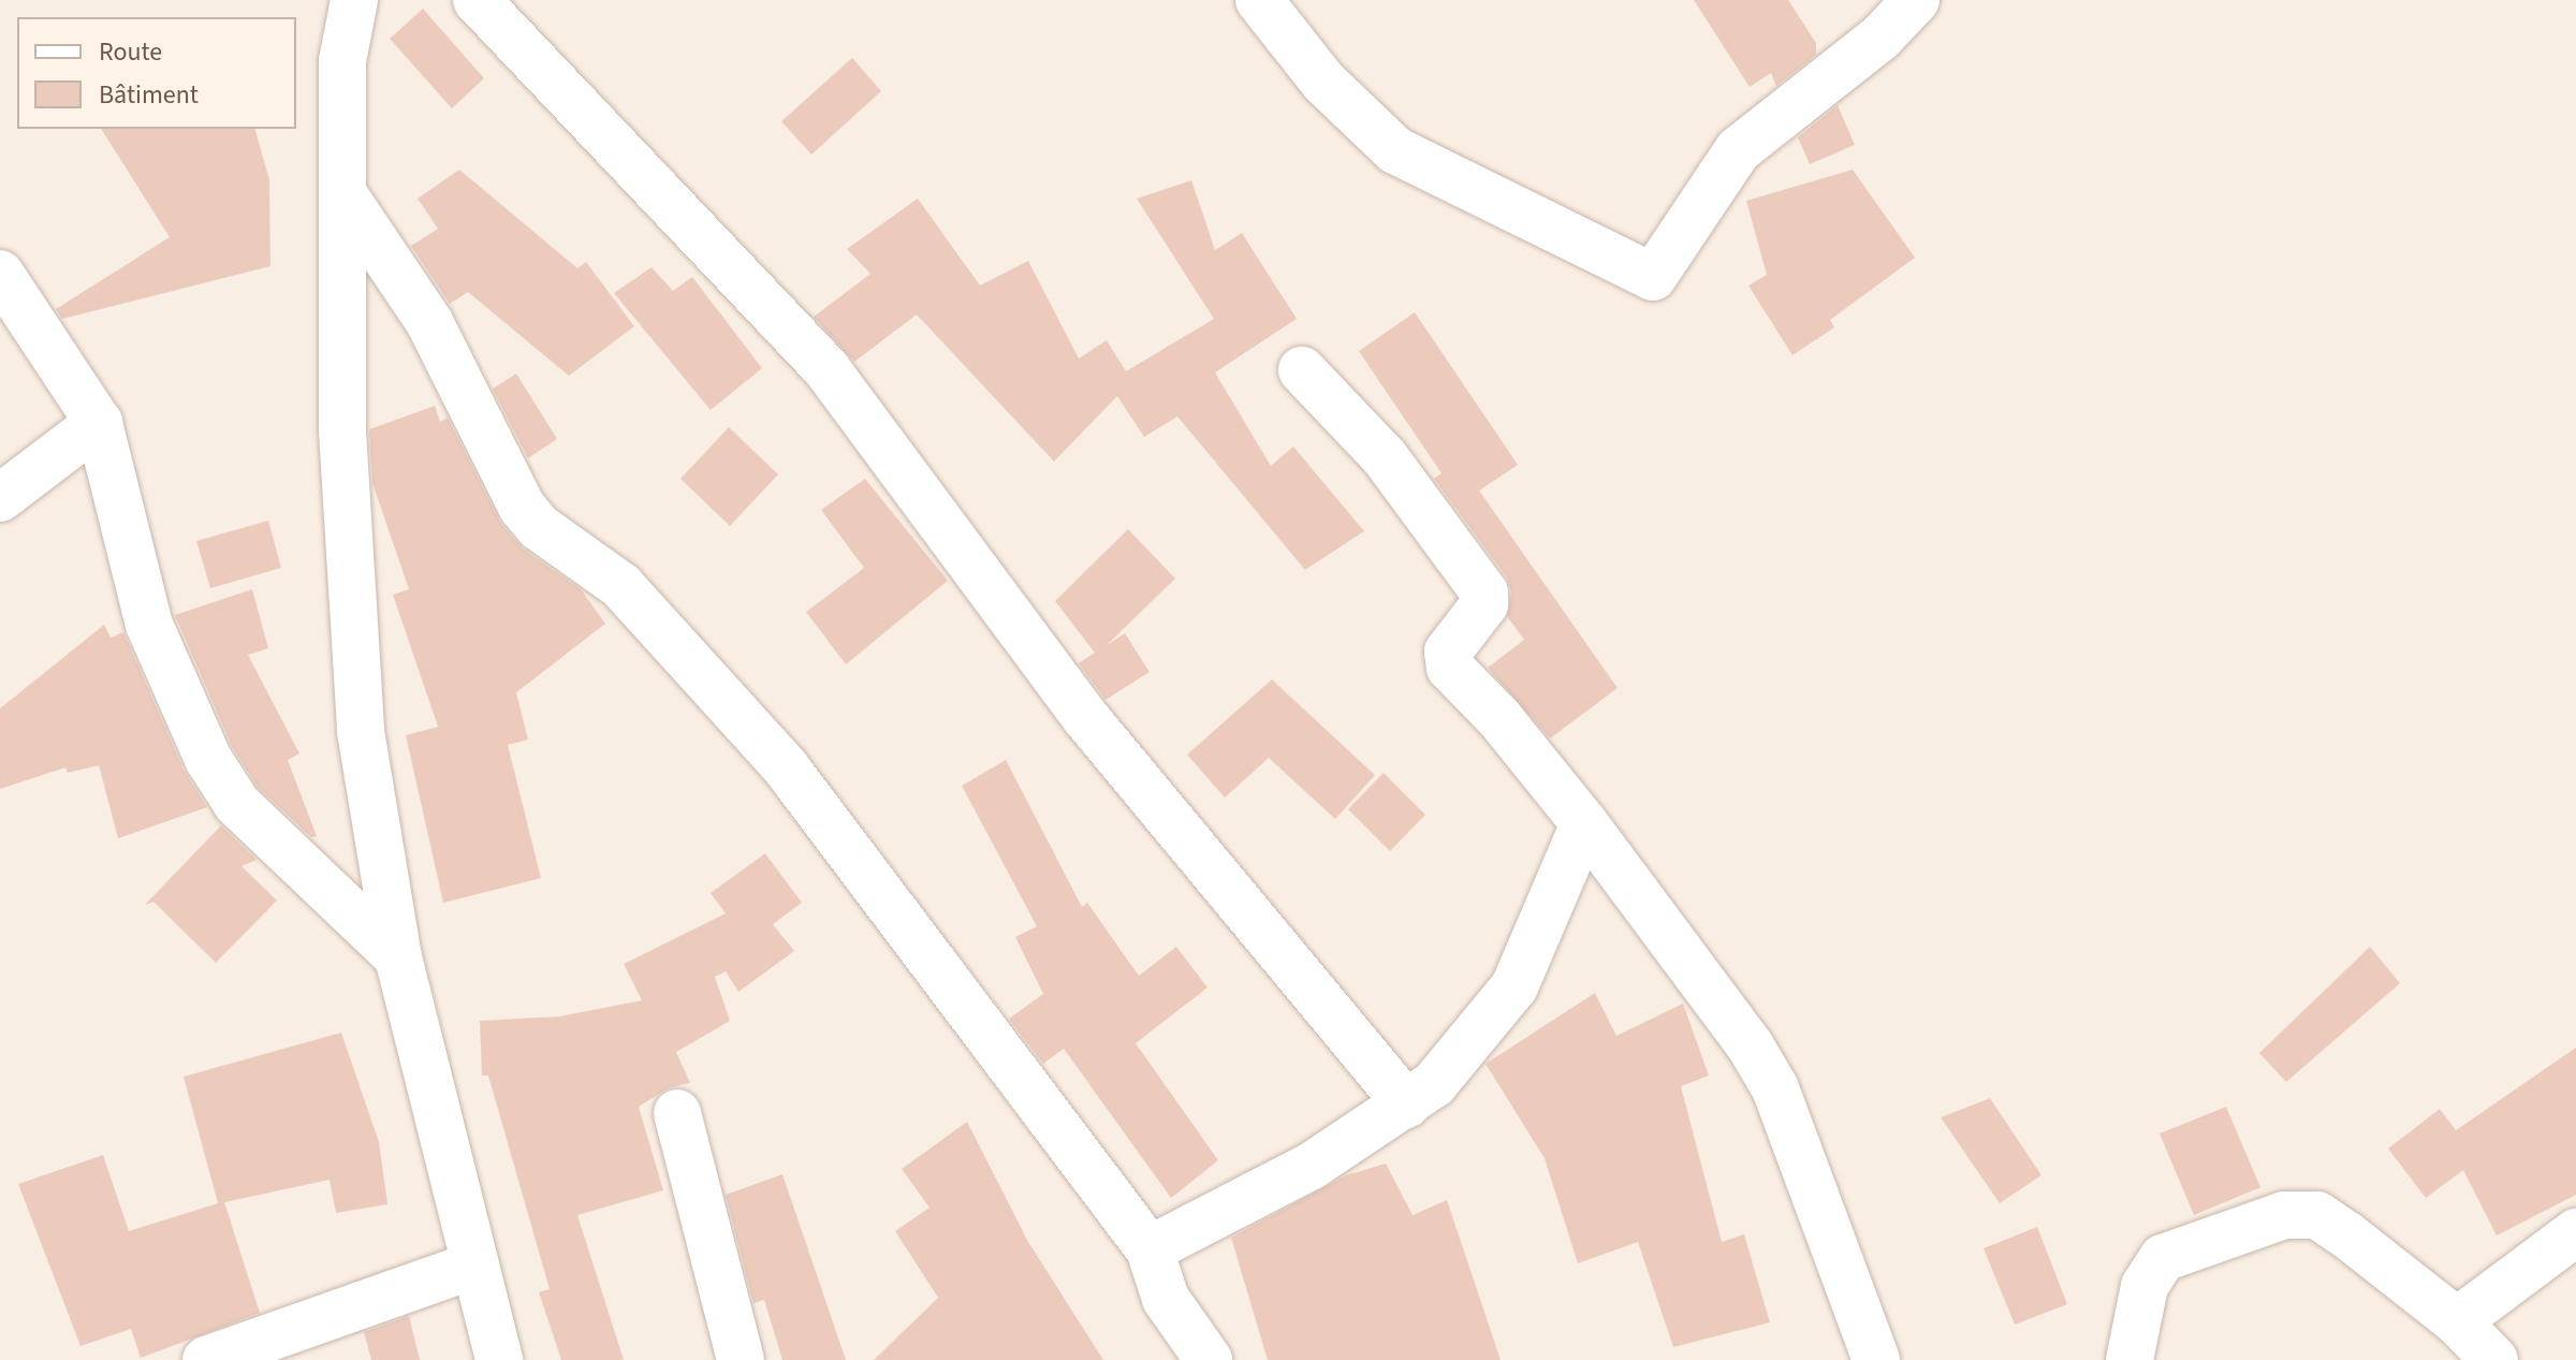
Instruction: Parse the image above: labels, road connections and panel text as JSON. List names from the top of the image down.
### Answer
{
  "legend": ["Route", "Bâtiment"]
}
